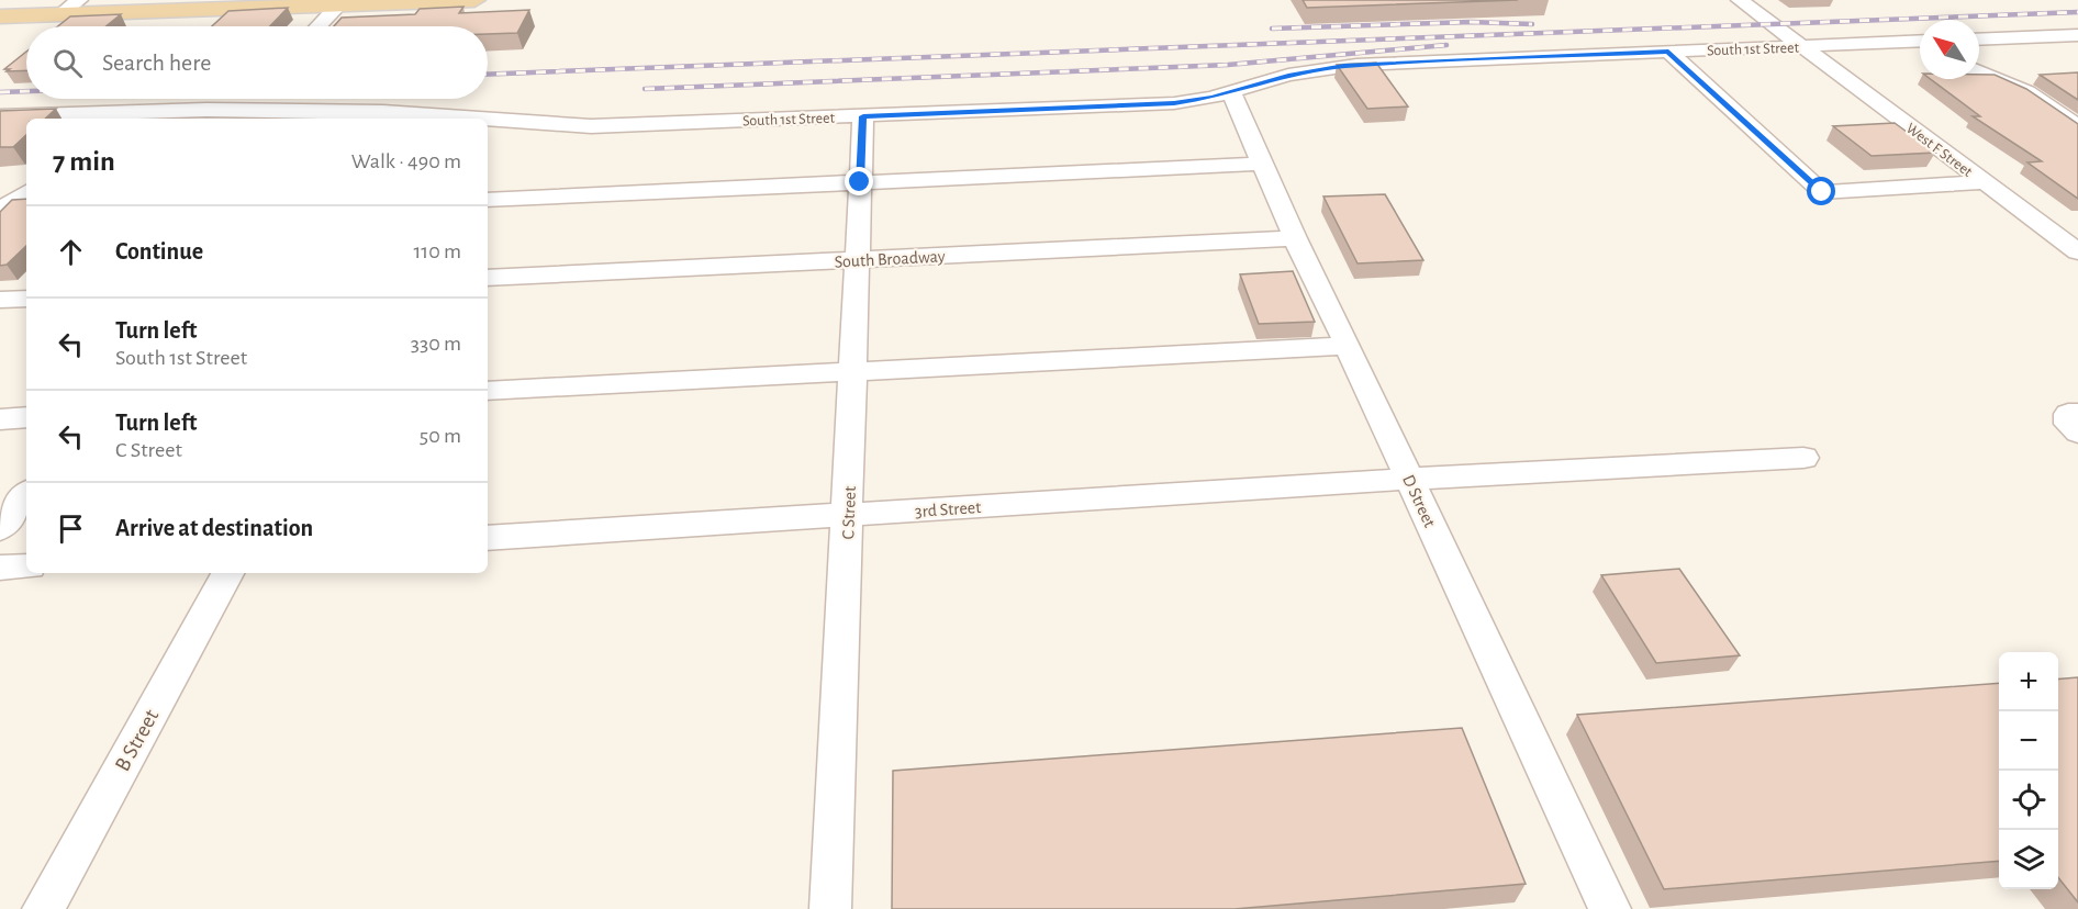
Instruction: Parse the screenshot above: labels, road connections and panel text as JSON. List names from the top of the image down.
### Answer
{
  "streets": {
    "street": [
      "South 1st Street",
      "West F Street",
      "South Broadway",
      "D Street",
      "3rd Street",
      "C Street",
      "B Street"
    ]
  },
  "crossings": [
    ["South 1st Street", "West F Street"],
    ["South 1st Street", "D Street"],
    ["South 1st Street", "C Street"],
    ["South Broadway", "D Street"],
    ["South Broadway", "C Street"],
    ["D Street", "3rd Street"],
    ["3rd Street", "C Street"]
  ],
  "north": "top left",
  "page": {
    "search": "Search here",
    "heading": ["7 min", "Walk · 490 m"],
    "list": [
      ["Continue", "110 m"],
      ["Turn left", "South 1st Street", "330 m"],
      ["Turn left", "C Street", "50 m"],
      "Arrive at destination"
    ],
    "map_buttons": ["+", "−"]
  }
}
